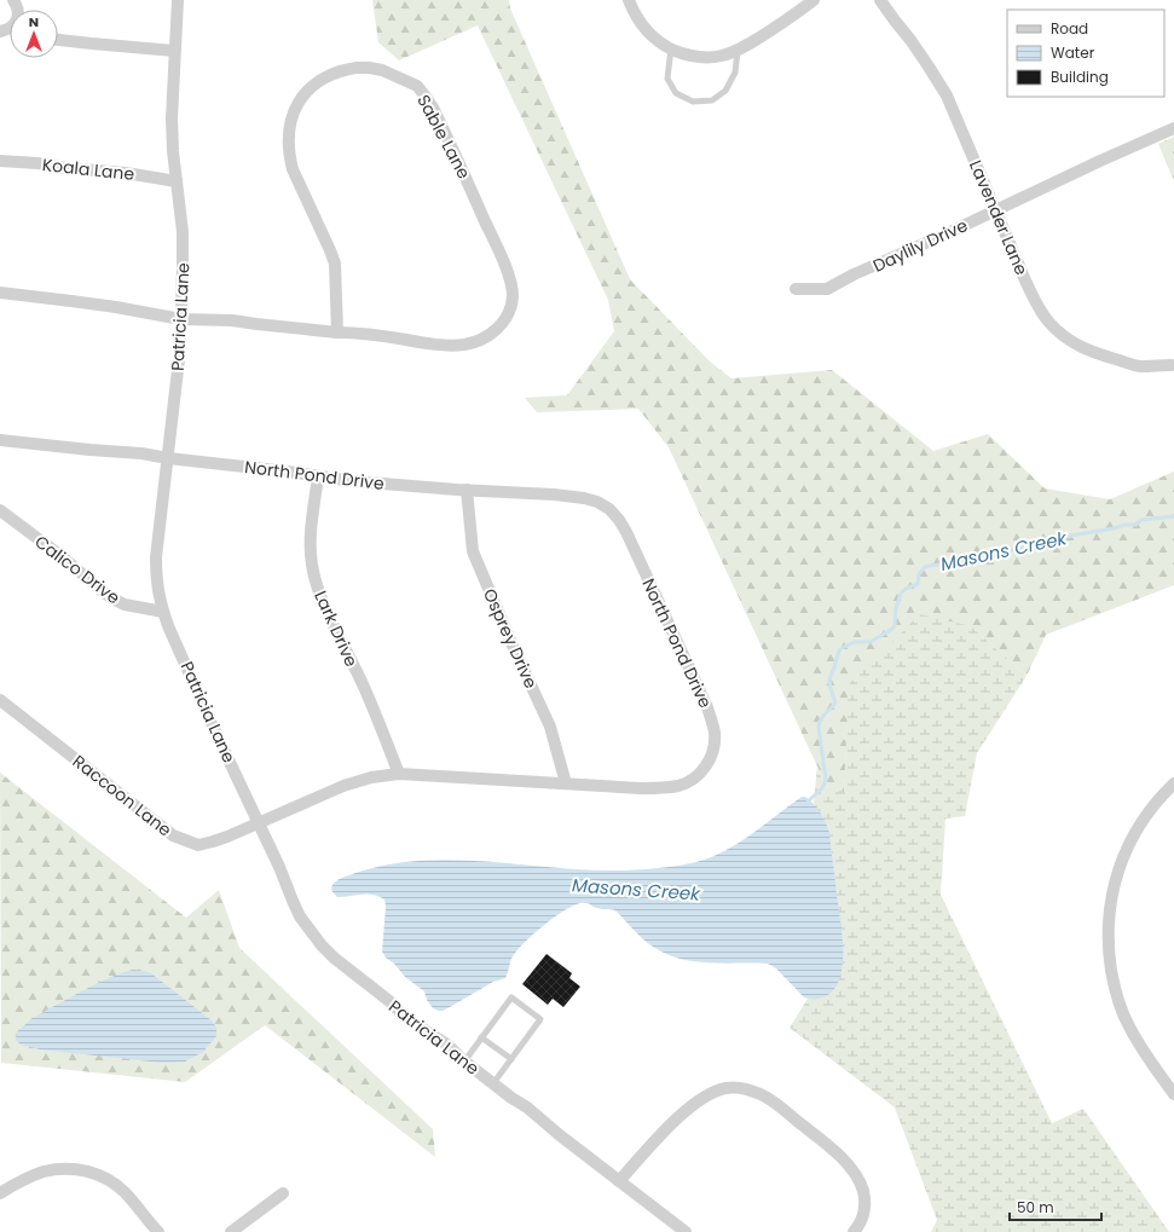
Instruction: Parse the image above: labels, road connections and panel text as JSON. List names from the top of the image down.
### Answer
{
  "streets": {
    "street": [
      "Sable Lane",
      "Koala Lane",
      "Lavender Lane",
      "Daylily Drive",
      "Patricia Lane",
      "North Pond Drive",
      "Calico Drive",
      "Lark Drive",
      "Osprey Drive",
      "Raccoon Lane"
    ]
  },
  "crossings": [
    ["Sable Lane", "Patricia Lane"],
    ["Koala Lane", "Patricia Lane"],
    ["Lavender Lane", "Daylily Drive"],
    ["Patricia Lane", "North Pond Drive"],
    ["Patricia Lane", "Calico Drive"],
    ["Patricia Lane", "Raccoon Lane"],
    ["North Pond Drive", "Lark Drive"],
    ["North Pond Drive", "Osprey Drive"],
    ["North Pond Drive", "Raccoon Lane"]
  ],
  "water": ["Masons Creek"],
  "legend": ["Road", "Water", "Building"],
  "scale_bar": "50 m",
  "north": "top"
}
